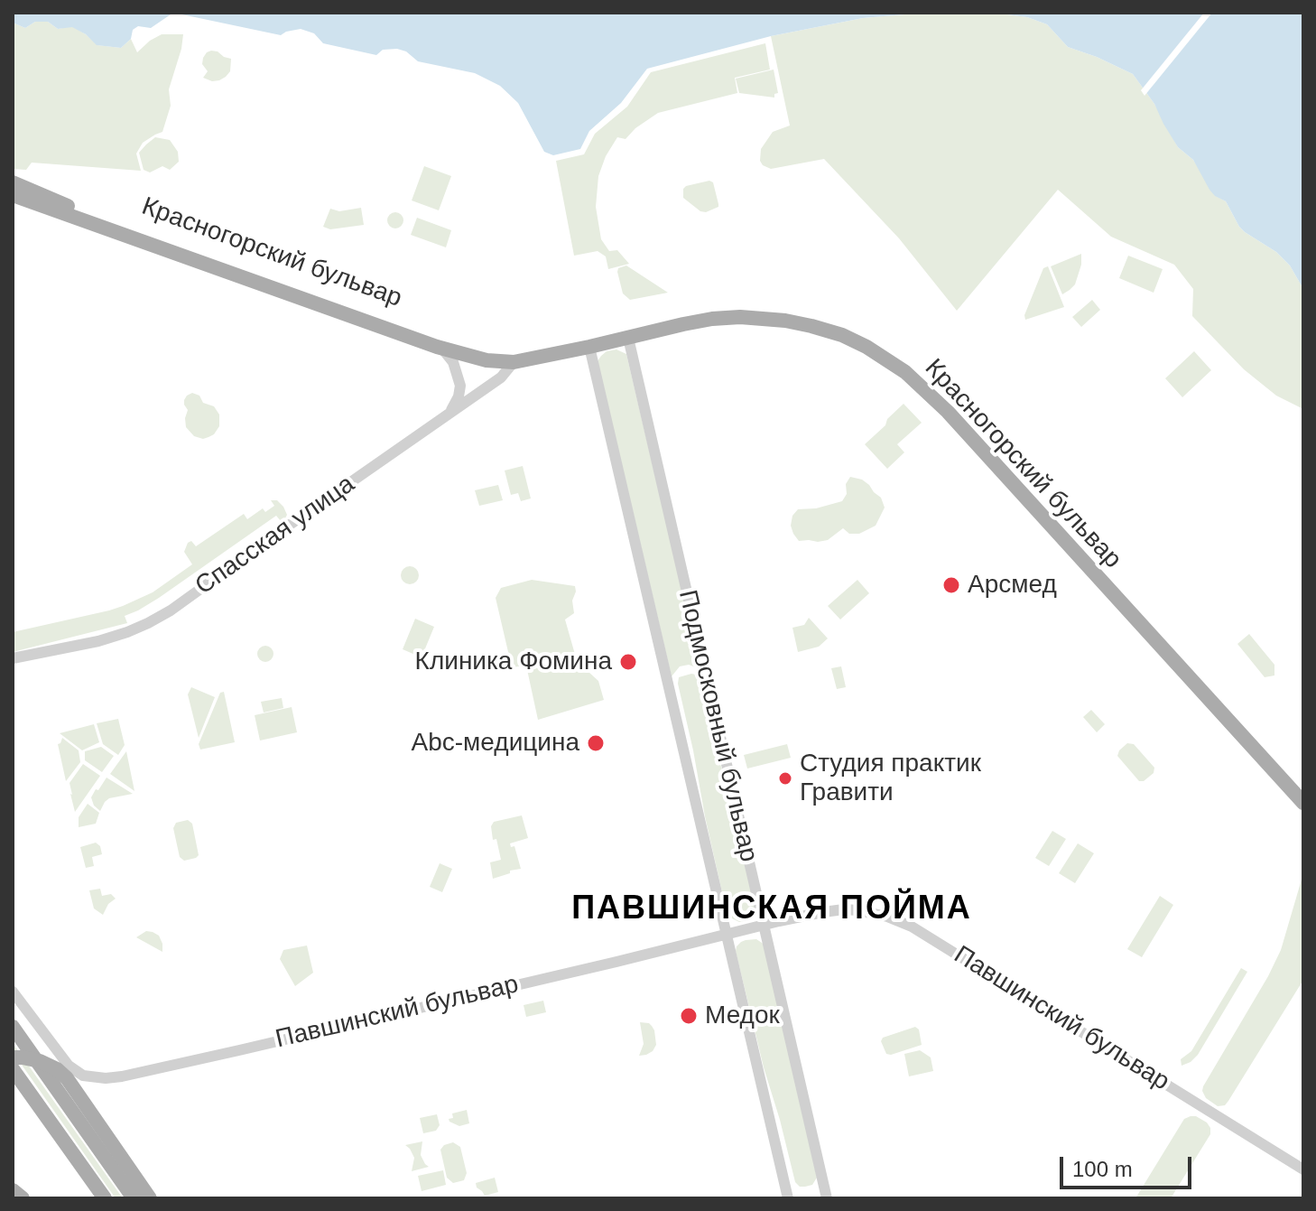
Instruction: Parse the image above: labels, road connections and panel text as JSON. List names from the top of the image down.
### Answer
{
  "streets": {
    "main road": ["Красногорский бульвар"],
    "street": ["Спасская улица", "Подмосковный бульвар", "Павшинский бульвар"]
  },
  "crossings": [
    ["Красногорский бульвар", "Спасская улица"],
    ["Красногорский бульвар", "Подмосковный бульвар"],
    ["Подмосковный бульвар", "Павшинский бульвар"]
  ],
  "districts": ["ПАВШИНСКАЯ ПОЙМА"],
  "places": [
    "Арсмед",
    "Клиника Фомина",
    "Abc-медицина",
    "Студия практик Гравити",
    "Медок"
  ],
  "scale_bar": "100 m"
}
